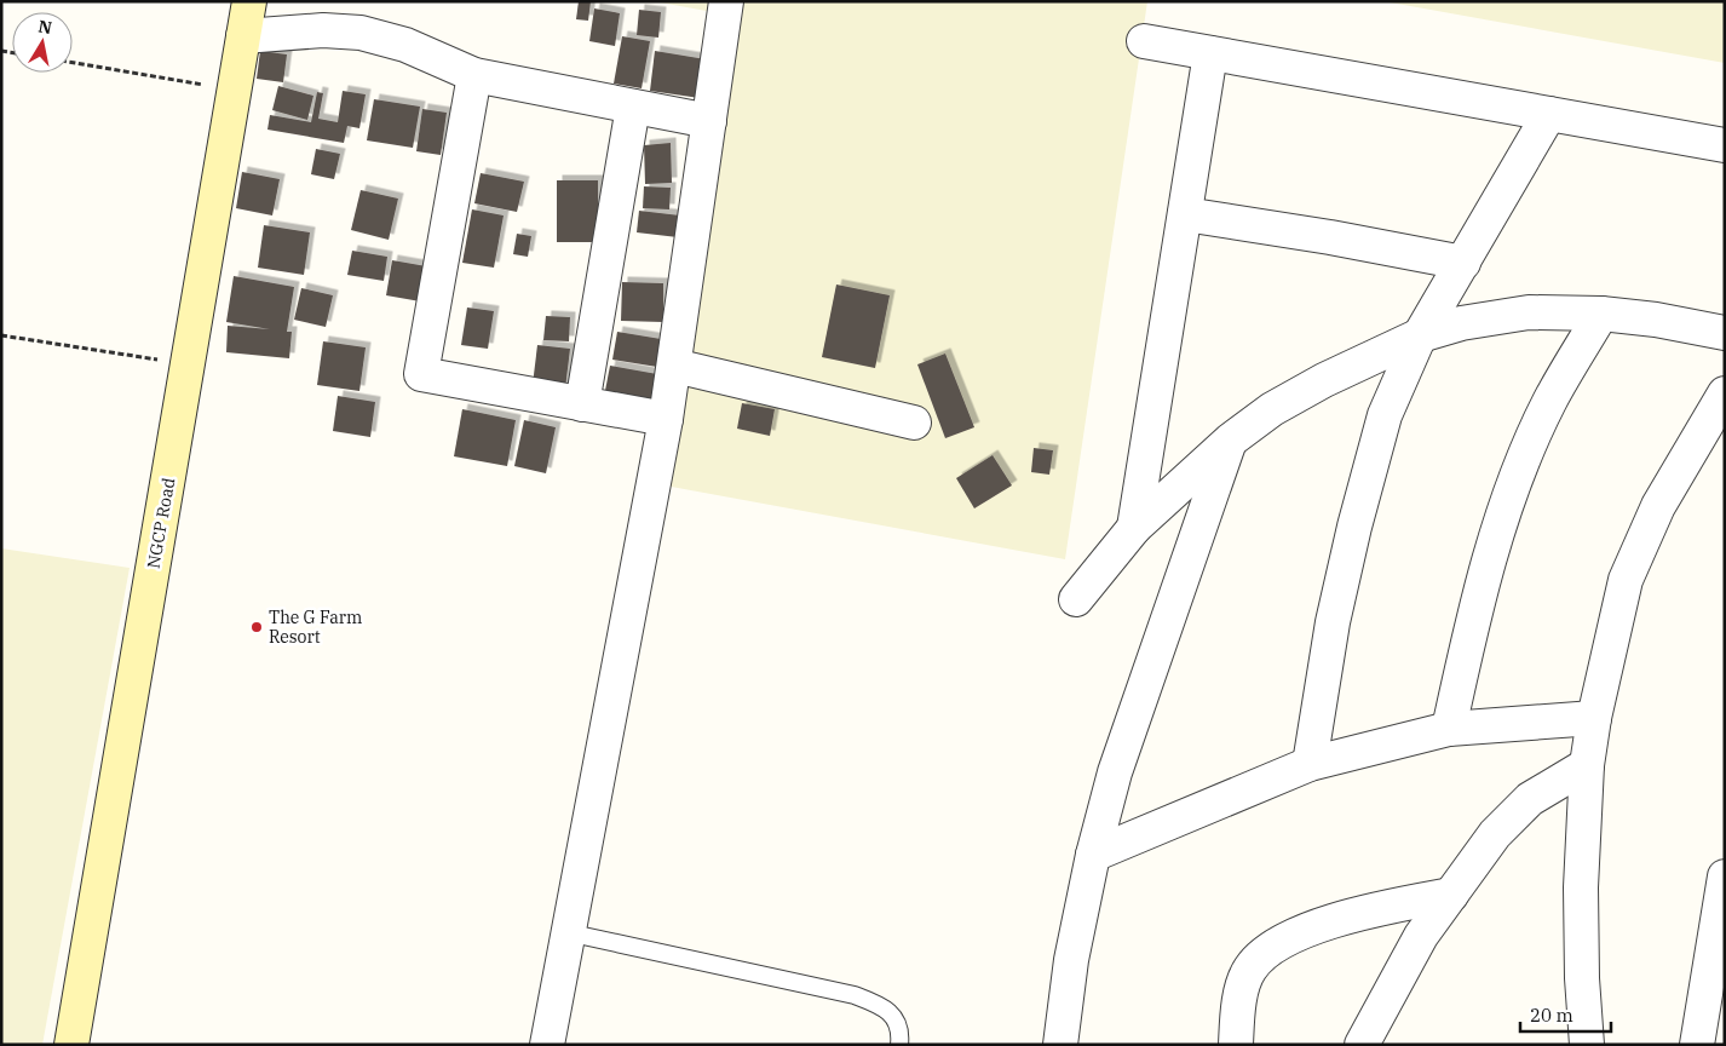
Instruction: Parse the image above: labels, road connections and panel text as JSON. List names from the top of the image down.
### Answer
{
  "streets": {
    "main road": ["NGCP Road"]
  },
  "places": ["The G Farm Resort"],
  "scale_bar": "20 m",
  "north": "top"
}
